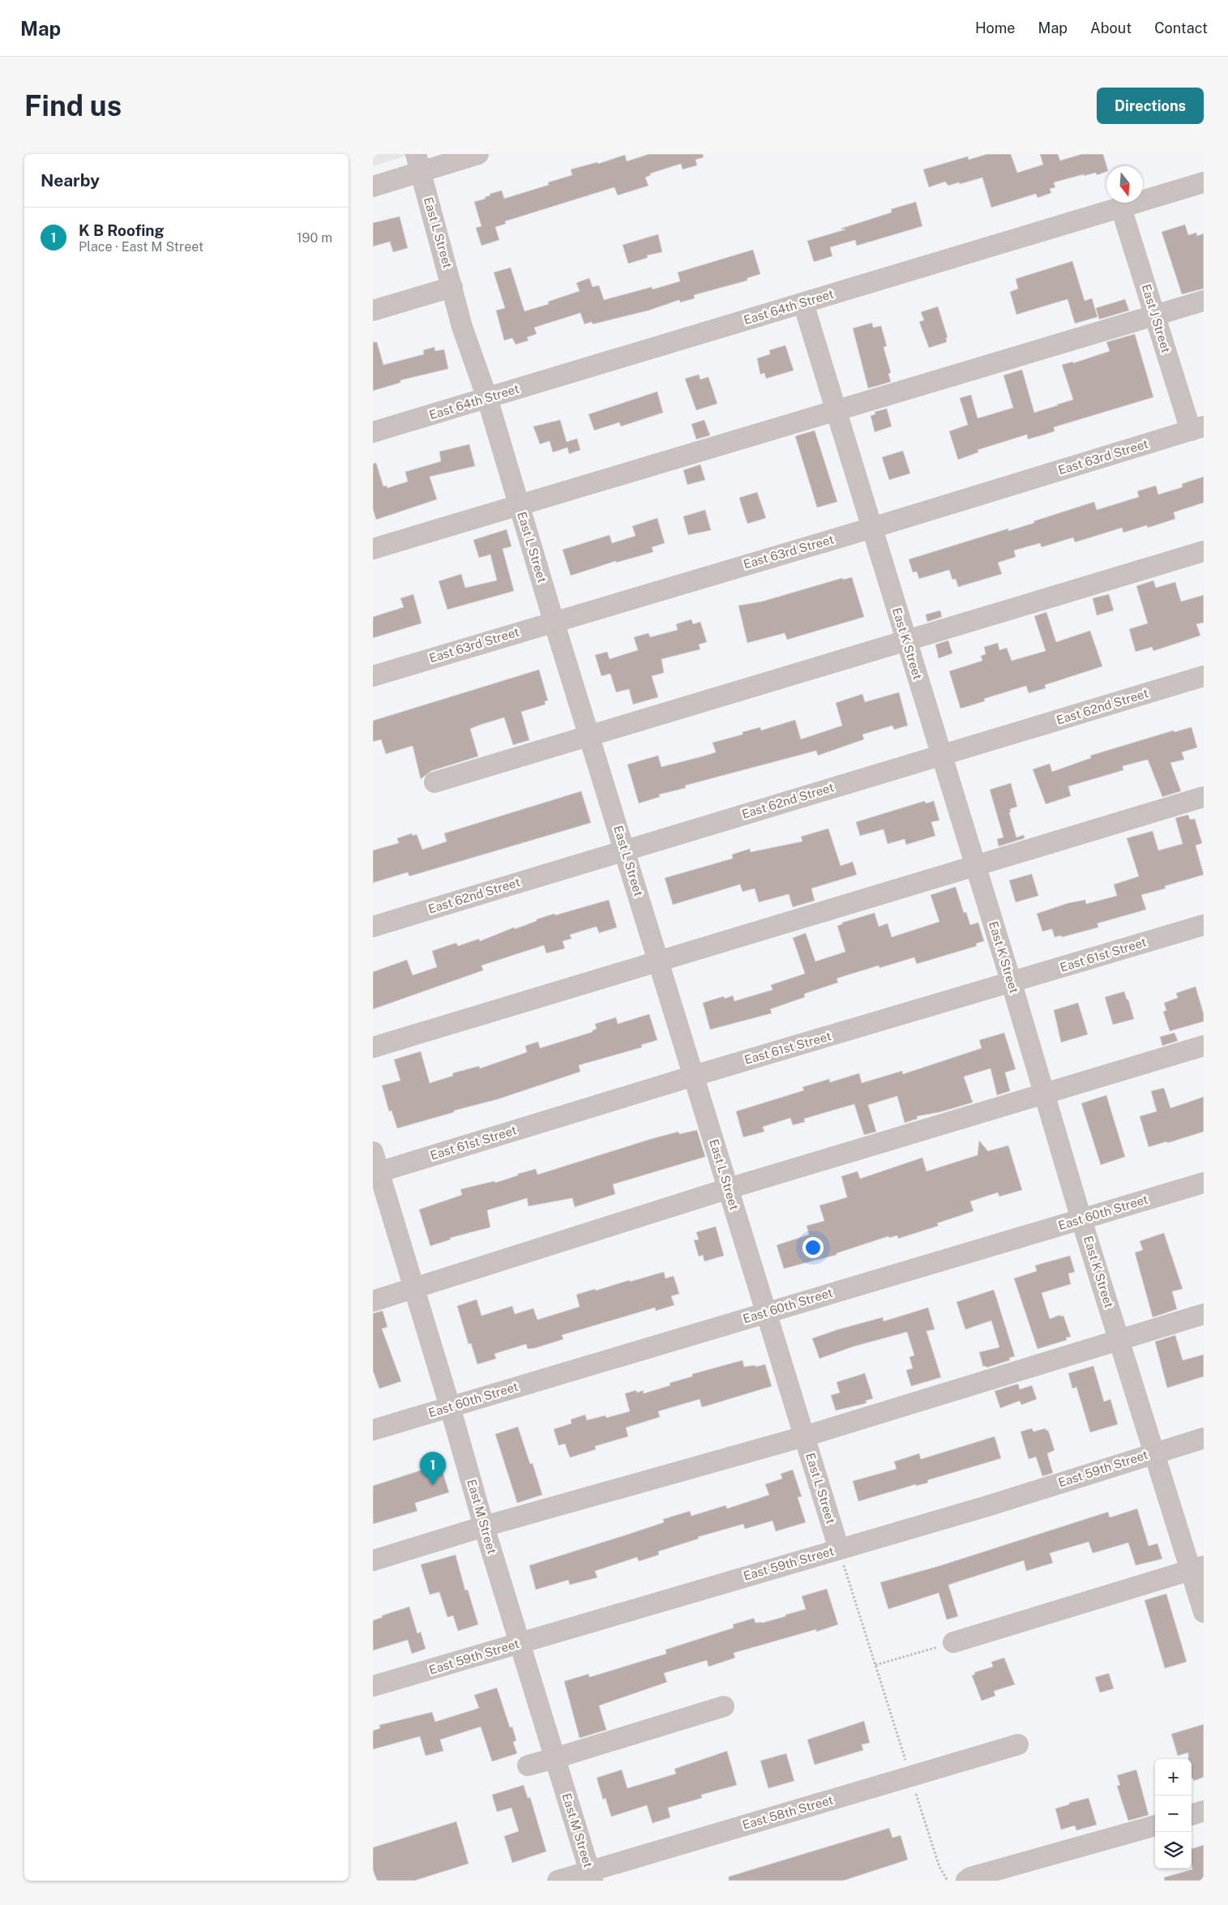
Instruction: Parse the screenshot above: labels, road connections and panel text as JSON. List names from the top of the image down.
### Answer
{
  "streets": {
    "street": [
      "East L Street",
      "East 64th Street",
      "East J Street",
      "East 63rd Street",
      "East K Street",
      "East 62nd Street",
      "East 61st Street",
      "East 60th Street",
      "East 59th Street",
      "East M Street",
      "East 58th Street"
    ]
  },
  "crossings": [
    ["East L Street", "East 64th Street"],
    ["East L Street", "East 63rd Street"],
    ["East L Street", "East 62nd Street"],
    ["East L Street", "East 61st Street"],
    ["East L Street", "East 60th Street"],
    ["East L Street", "East 59th Street"],
    ["East 64th Street", "East J Street"],
    ["East 64th Street", "East K Street"],
    ["East J Street", "East 63rd Street"],
    ["East 63rd Street", "East K Street"],
    ["East K Street", "East 62nd Street"],
    ["East K Street", "East 61st Street"],
    ["East K Street", "East 60th Street"],
    ["East K Street", "East 59th Street"],
    ["East 61st Street", "East M Street"],
    ["East 60th Street", "East M Street"],
    ["East 59th Street", "East M Street"],
    ["East M Street", "East 58th Street"]
  ],
  "north": "bottom",
  "page": {
    "header": "Map",
    "nav": [
      "Home",
      "Map",
      "About",
      "Contact"
    ],
    "buttons": "Directions",
    "title": "Find us",
    "heading": "Nearby",
    "list": [
      {
        "mark": "1",
        "name": "K B Roofing",
        "note": "Place · East M Street",
        "value": "190 m"
      }
    ],
    "pins": "1",
    "map_buttons": ["+", "−"]
  }
}
